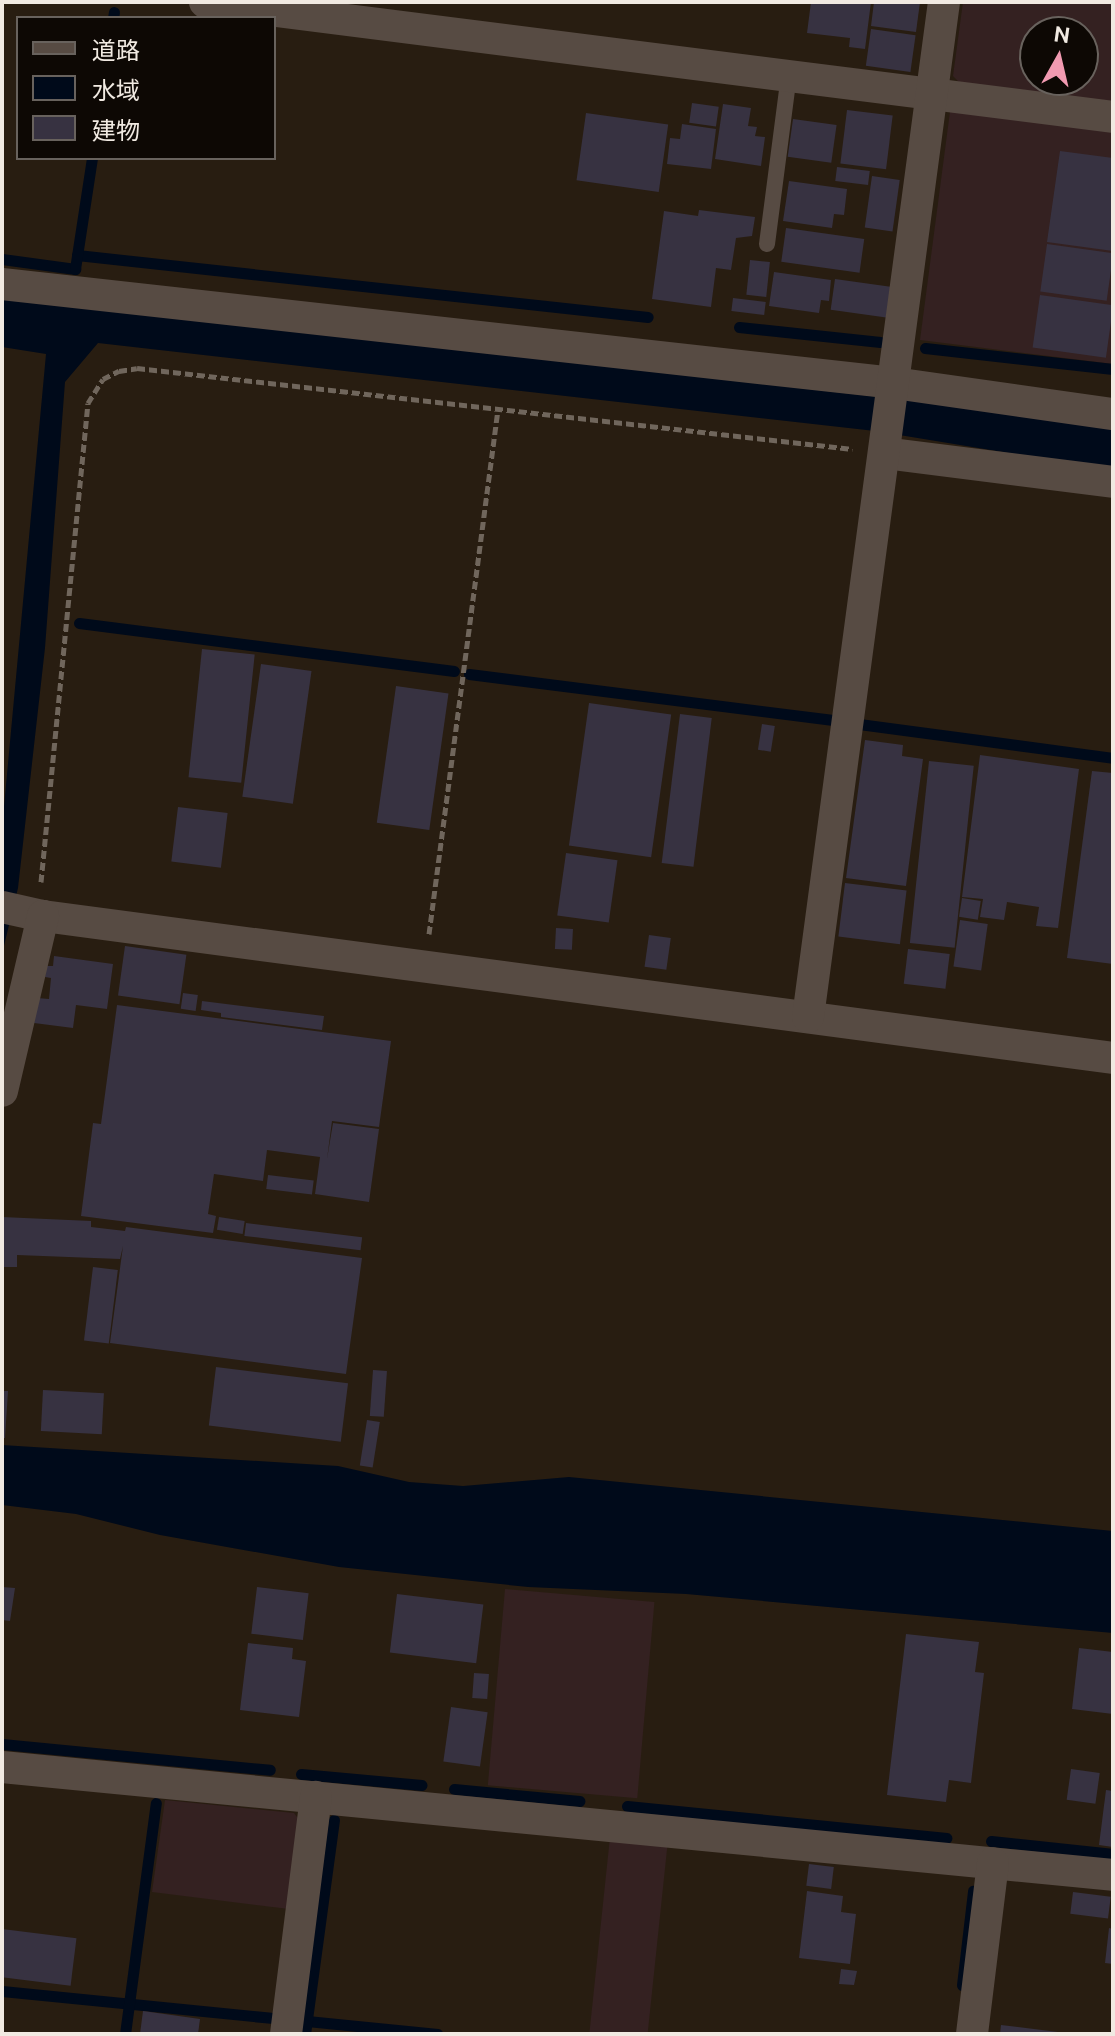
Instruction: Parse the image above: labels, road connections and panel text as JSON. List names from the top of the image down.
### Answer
{
  "legend": ["道路", "水域", "建物"],
  "north": "top"
}
